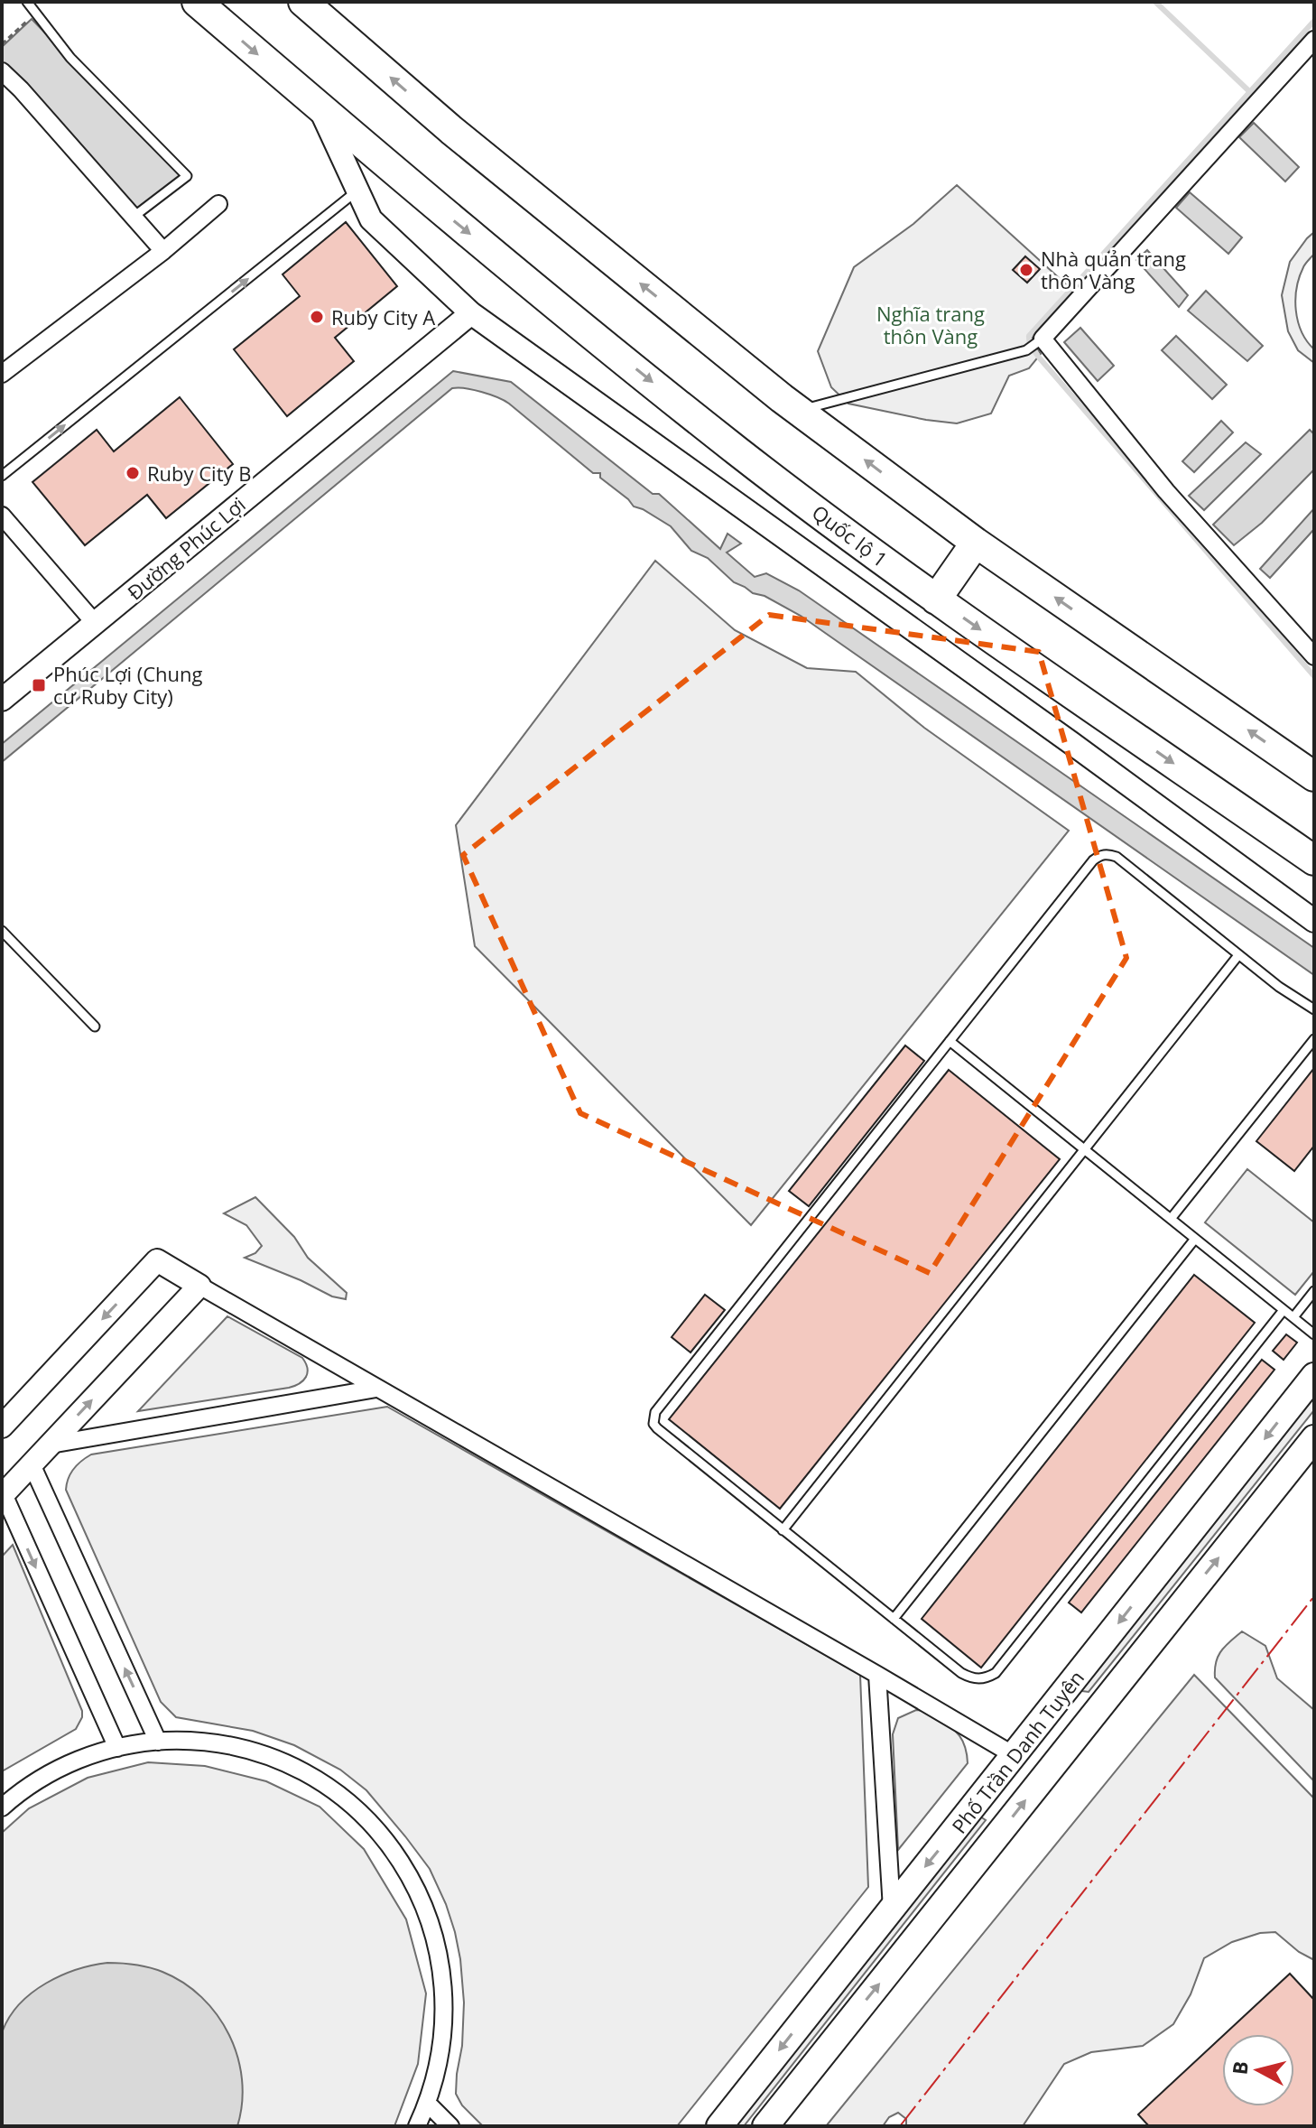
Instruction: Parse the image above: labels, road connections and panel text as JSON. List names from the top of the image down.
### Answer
{
  "streets": {
    "highway": ["Quốc lộ 1"],
    "main road": ["Đường Phúc Lợi", "Phố Trần Danh Tuyên"]
  },
  "parks": ["Nghĩa trang thôn Vàng"],
  "places": {
    "other": ["Nhà quản trang thôn Vàng", "Ruby City A", "Ruby City B"],
    "transit": ["Phúc Lợi (Chung cư Ruby City)"]
  },
  "north": "left"
}
